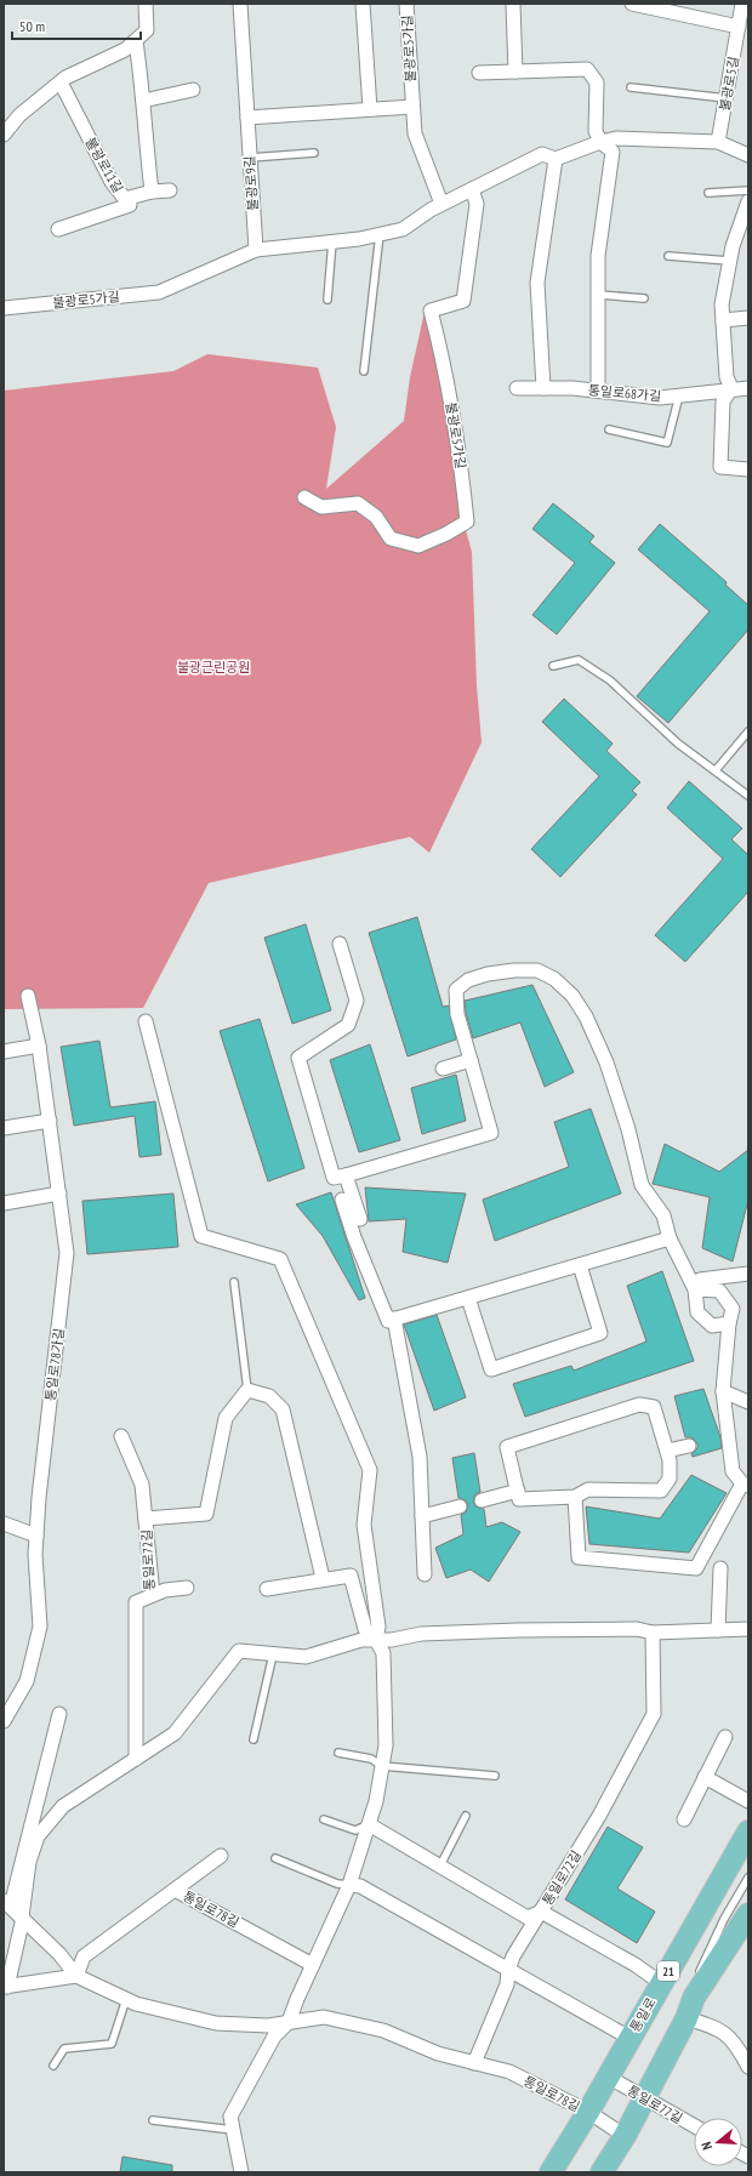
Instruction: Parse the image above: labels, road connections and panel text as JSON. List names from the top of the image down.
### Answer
{
  "streets": {
    "main road": ["21", "통일로"],
    "street": [
      "불광로5가길",
      "불광로5길",
      "불광로11길",
      "불광로9길",
      "통일로68가길",
      "통일로78가길",
      "통일로72길",
      "통일로78길",
      "통일로77길"
    ]
  },
  "crossings": [
    ["불광로5가길", "불광로5길"],
    ["불광로5가길", "불광로9길"],
    ["통일로78길", "통일로"],
    ["통일로", "통일로77길"]
  ],
  "parks": ["불광근린공원"],
  "scale_bar": "50 m",
  "north": "left"
}
